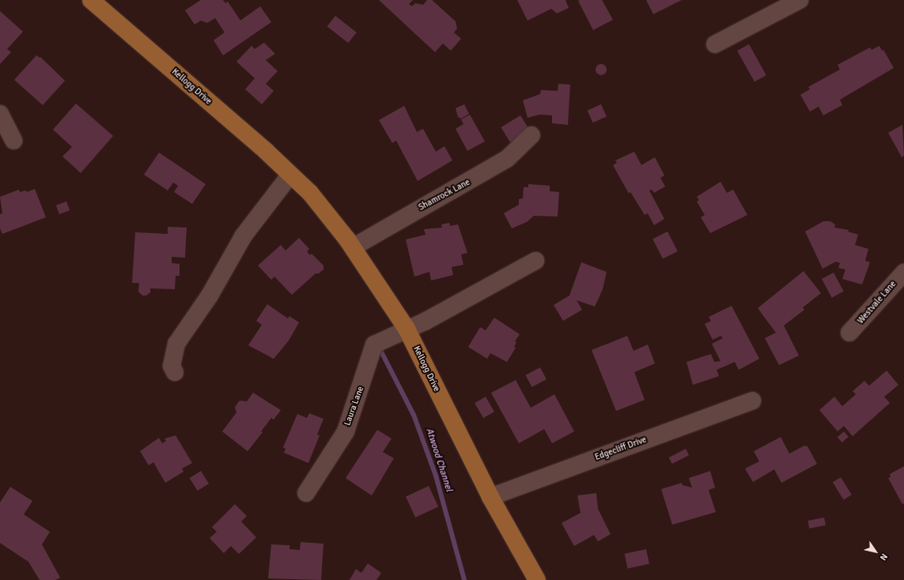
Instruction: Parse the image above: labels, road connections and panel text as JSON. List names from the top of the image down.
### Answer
{
  "streets": {
    "main road": ["Kellogg Drive"],
    "street": [
      "Shamrock Lane",
      "Westvale Lane",
      "Laura Lane",
      "Edgecliff Drive"
    ]
  },
  "crossings": [
    ["Kellogg Drive", "Shamrock Lane"],
    ["Kellogg Drive", "Laura Lane"],
    ["Kellogg Drive", "Edgecliff Drive"]
  ],
  "water": ["Atwood Channel"],
  "north": "bottom right"
}
